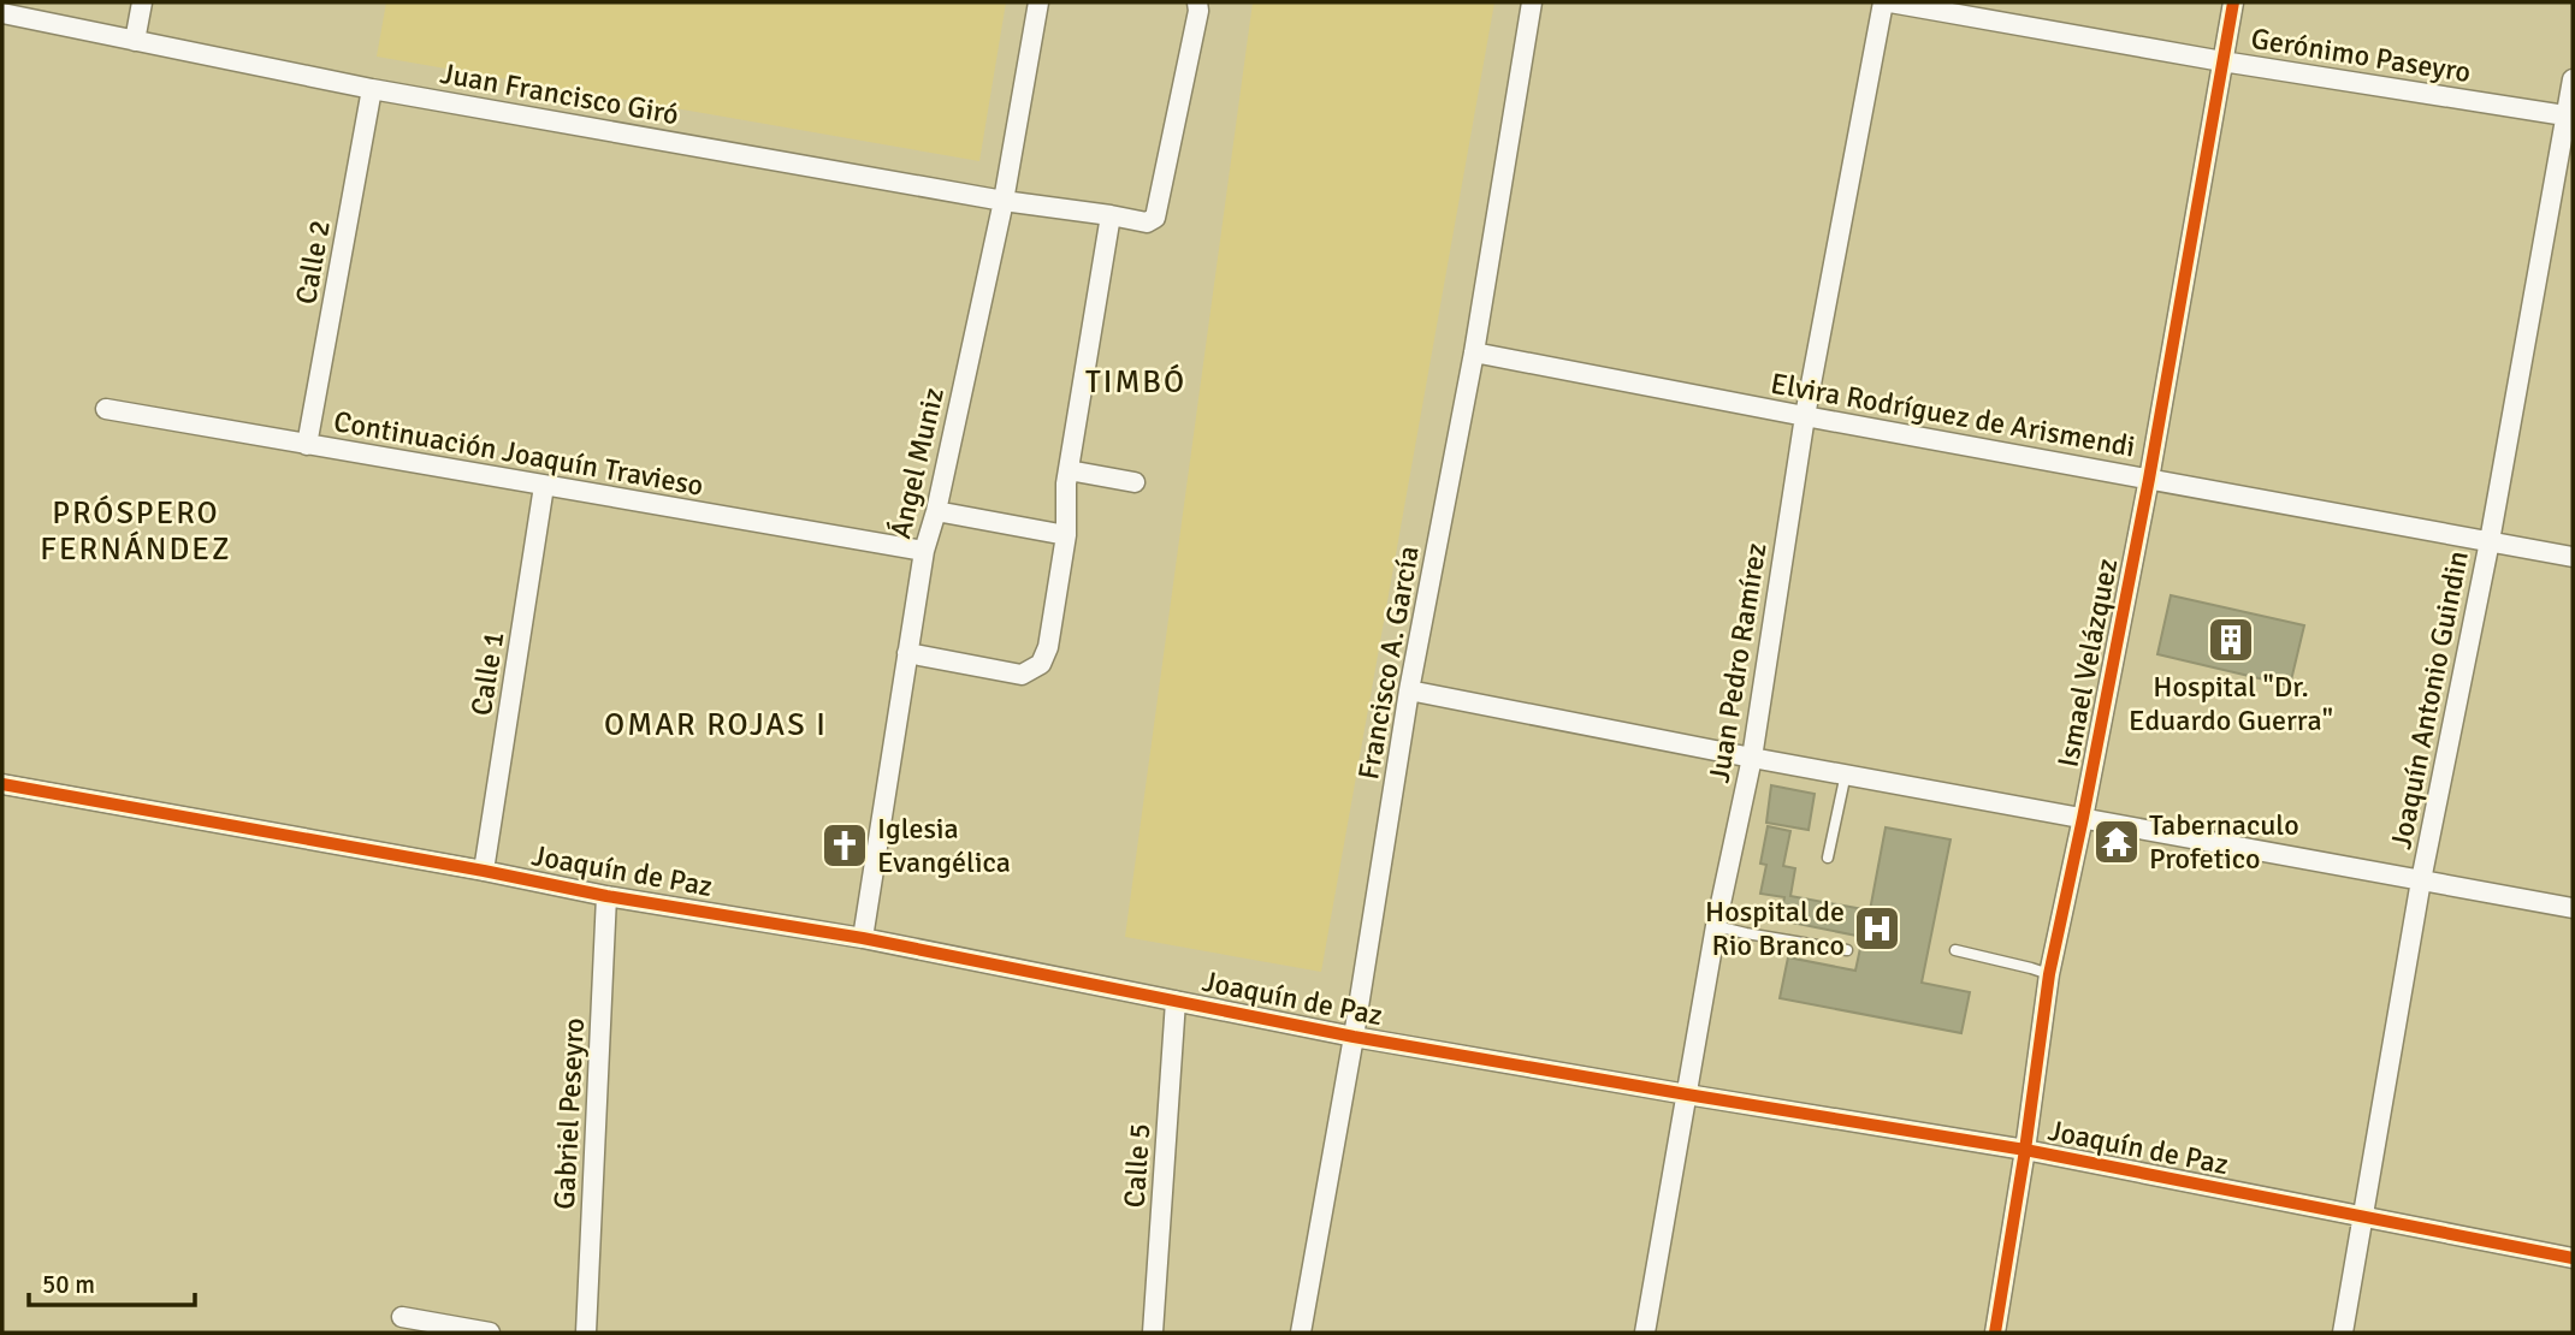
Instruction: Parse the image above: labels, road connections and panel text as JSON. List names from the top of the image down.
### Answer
{
  "streets": {
    "street": [
      "Gerónimo Paseyro",
      "Juan Francisco Giró",
      "Calle 2",
      "Elvira Rodríguez de Arismendi",
      "Continuación Joaquín Travieso",
      "Ángel Muniz",
      "Francisco A. García",
      "Juan Pedro Ramírez",
      "Ismael Velázquez",
      "Calle 1",
      "Joaquín Antonio Guindin",
      "Joaquín de Paz",
      "Gabriel Peseyro",
      "Calle 5"
    ]
  },
  "crossings": [
    ["Gerónimo Paseyro", "Ismael Velázquez"],
    ["Gerónimo Paseyro", "Joaquín Antonio Guindin"],
    ["Juan Francisco Giró", "Calle 2"],
    ["Juan Francisco Giró", "Ángel Muniz"],
    ["Calle 2", "Continuación Joaquín Travieso"],
    ["Elvira Rodríguez de Arismendi", "Francisco A. García"],
    ["Elvira Rodríguez de Arismendi", "Juan Pedro Ramírez"],
    ["Elvira Rodríguez de Arismendi", "Ismael Velázquez"],
    ["Elvira Rodríguez de Arismendi", "Joaquín Antonio Guindin"],
    ["Continuación Joaquín Travieso", "Ángel Muniz"],
    ["Continuación Joaquín Travieso", "Calle 1"],
    ["Ángel Muniz", "Joaquín de Paz"],
    ["Francisco A. García", "Joaquín de Paz"],
    ["Juan Pedro Ramírez", "Joaquín de Paz"],
    ["Ismael Velázquez", "Joaquín de Paz"],
    ["Calle 1", "Joaquín de Paz"],
    ["Joaquín Antonio Guindin", "Joaquín de Paz"],
    ["Joaquín de Paz", "Gabriel Peseyro"],
    ["Joaquín de Paz", "Calle 5"]
  ],
  "districts": ["TIMBÓ", "PRÓSPERO FERNÁNDEZ", "OMAR ROJAS I"],
  "places": {
    "building": ["Hospital \"Dr. Eduardo Guerra\""],
    "temple": ["Tabernaculo Profetico"],
    "church": ["Iglesia Evangélica"],
    "hospital": ["Hospital de Rio Branco"]
  },
  "scale_bar": "50 m"
}
